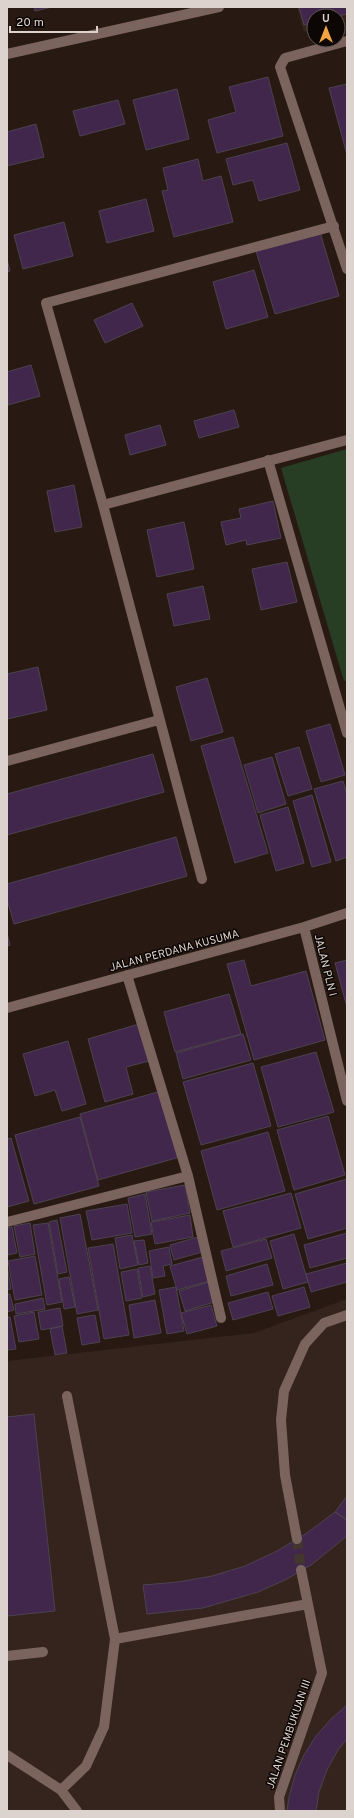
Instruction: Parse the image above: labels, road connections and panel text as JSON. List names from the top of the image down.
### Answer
{
  "streets": {
    "street": ["JALAN PERDANA KUSUMA", "JALAN PLN I", "JALAN PEMBUKUAN III"]
  },
  "crossings": [
    ["JALAN PERDANA KUSUMA", "JALAN PLN I"]
  ],
  "scale_bar": "20 m",
  "north": "top"
}
